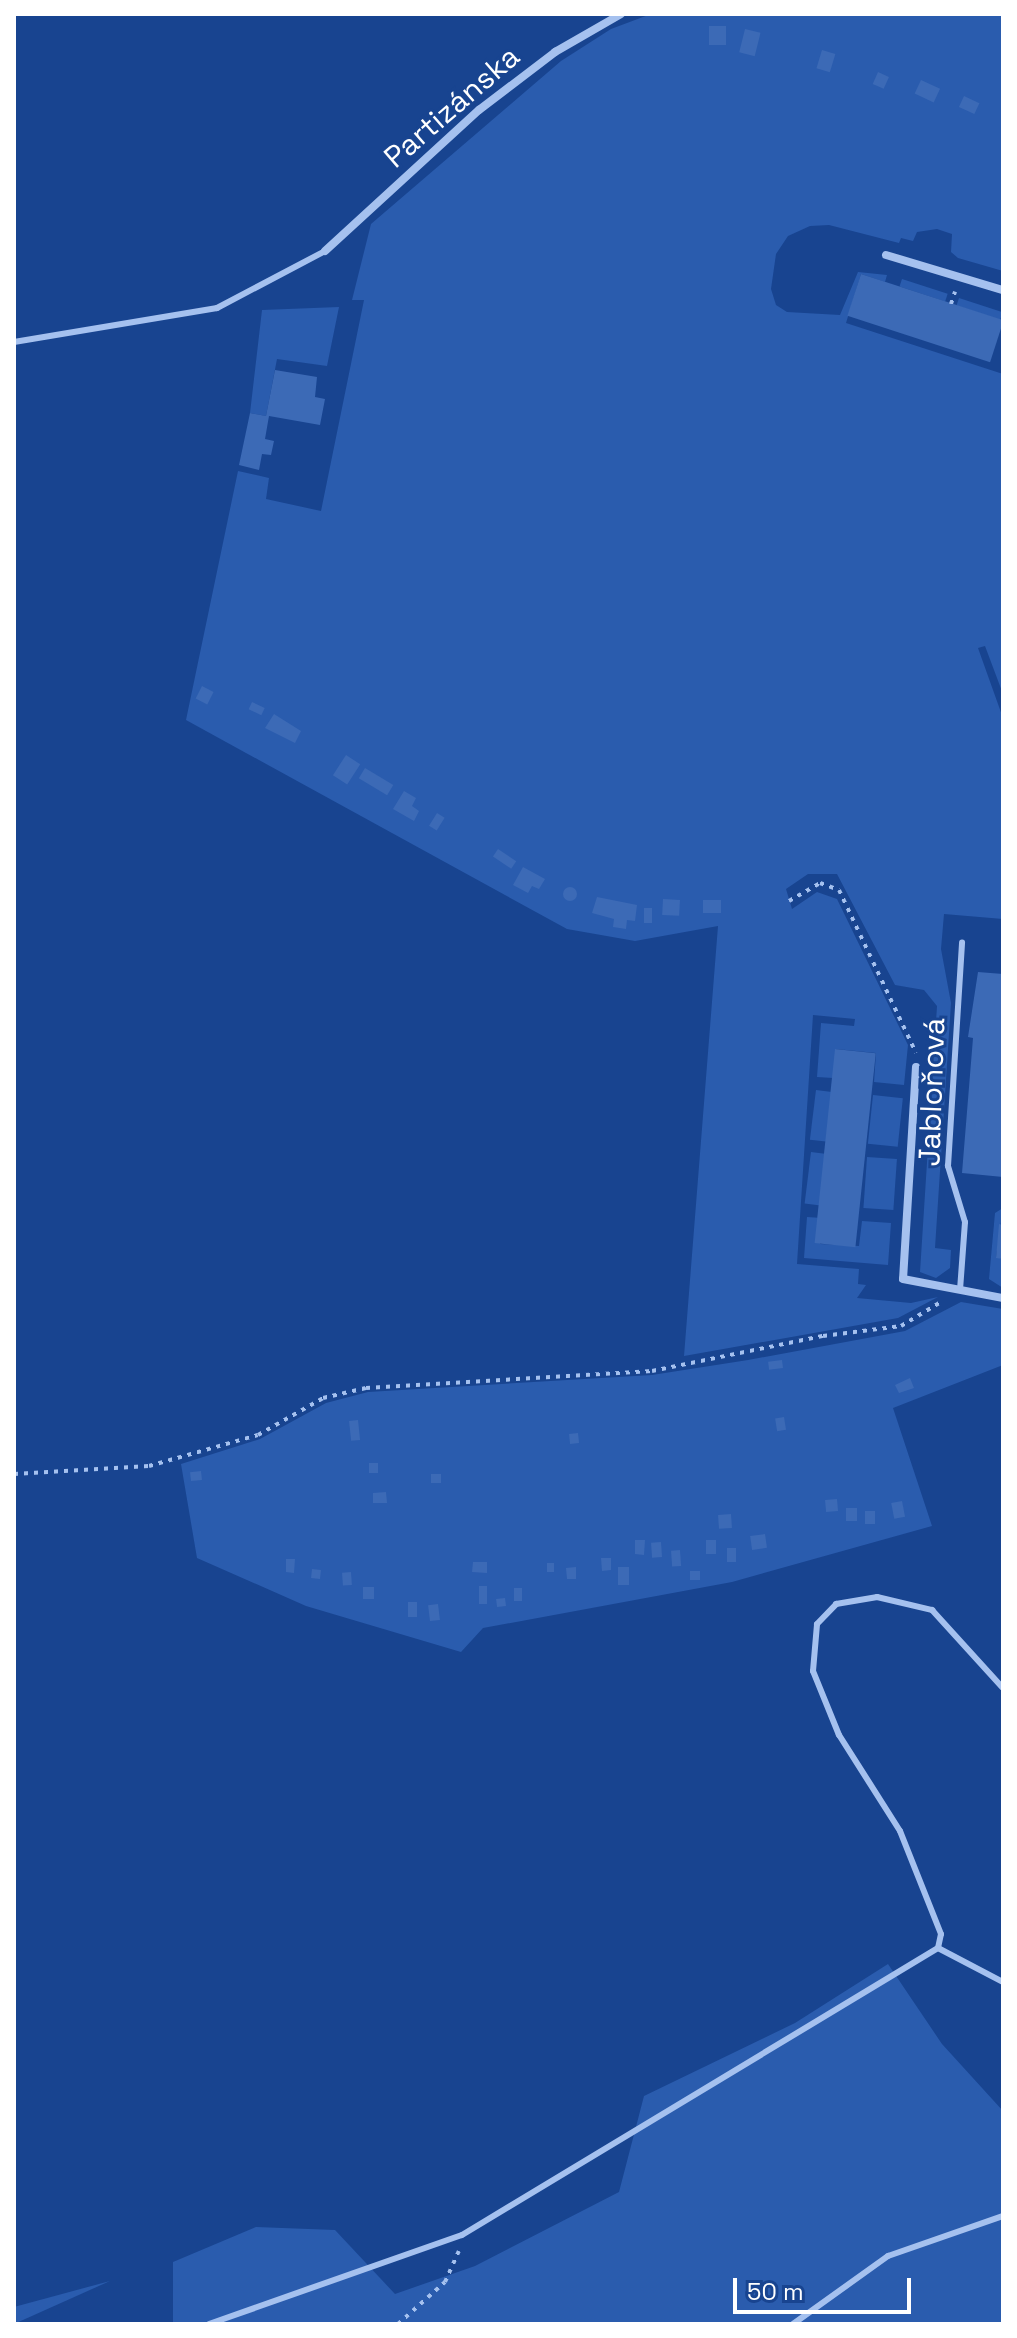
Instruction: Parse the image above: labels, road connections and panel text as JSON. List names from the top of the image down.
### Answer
{
  "streets": {
    "street": ["Partizánska", "Jabloňová"]
  },
  "scale_bar": "50 m"
}
